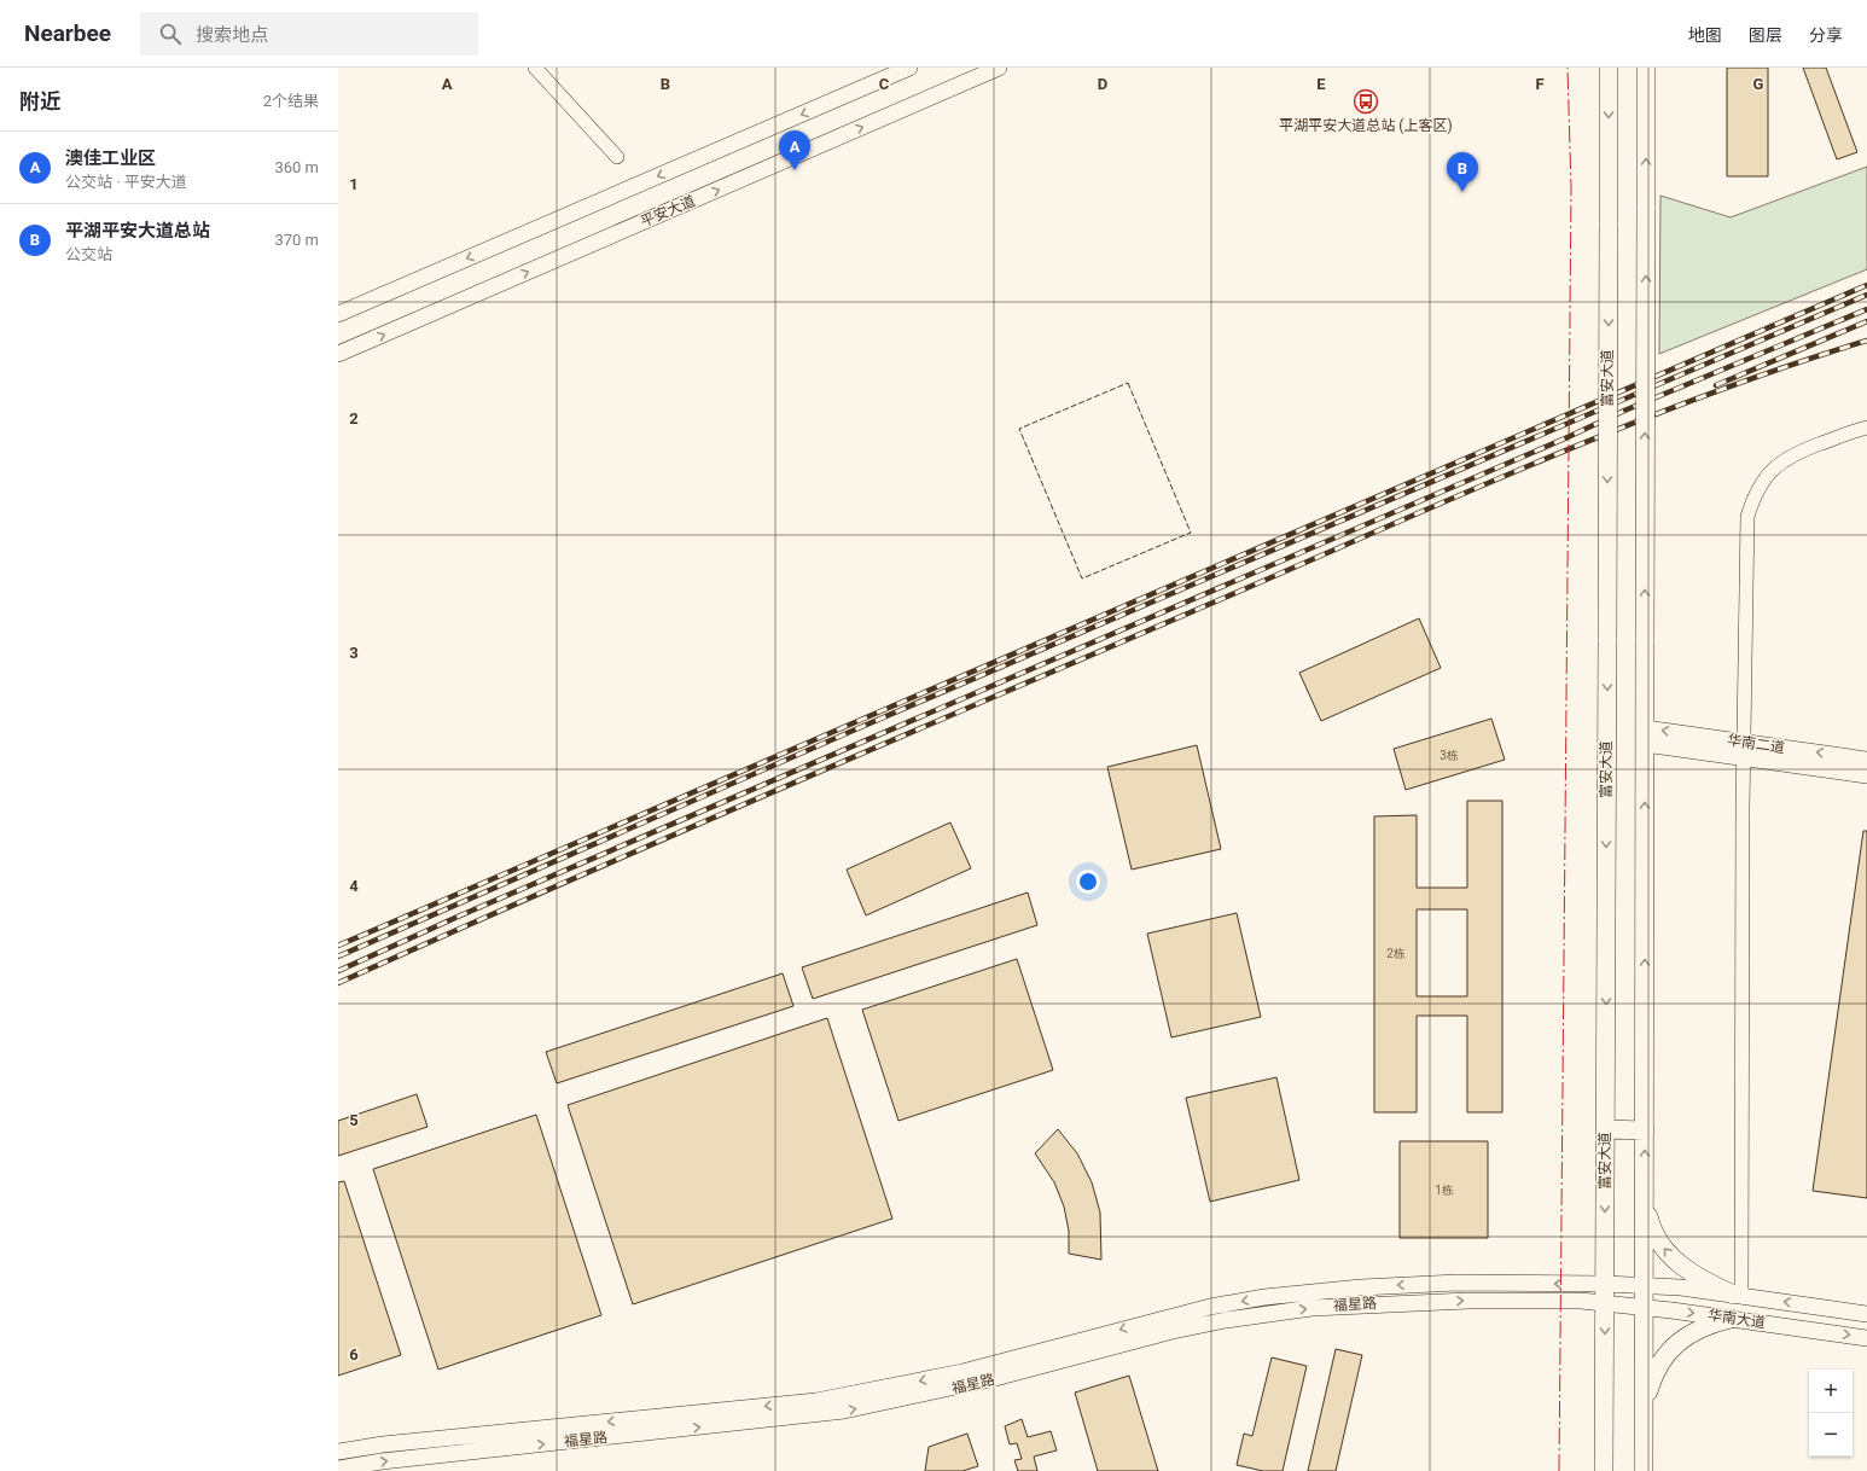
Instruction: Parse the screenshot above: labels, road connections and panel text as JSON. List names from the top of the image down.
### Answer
{
  "streets": {
    "main road": ["富安大道"],
    "street": [
      "平安大道",
      "华南二道",
      "福星路",
      "华南大道"
    ]
  },
  "crossings": [
    ["富安大道", "福星路"],
    ["富安大道", "华南大道"],
    ["福星路", "华南大道"]
  ],
  "places": {
    "bus stop": ["平湖平安大道总站 (上客区)"]
  },
  "house_numbers": ["3栋", "2栋", "1栋"],
  "page": {
    "header": "Nearbee",
    "search": "搜索地点",
    "nav": ["地图", "图层", "分享"],
    "heading": ["附近", "2个结果"],
    "list": [
      {
        "mark": "A",
        "name": "澳佳工业区",
        "note": "公交站 · 平安大道",
        "value": "360 m"
      },
      {
        "mark": "B",
        "name": "平湖平安大道总站",
        "note": "公交站",
        "value": "370 m"
      }
    ],
    "pins": ["A", "B"],
    "map_buttons": ["+", "−"]
  },
  "grid": {
    "columns": [
      "A",
      "B",
      "C",
      "D",
      "E",
      "F",
      "G"
    ],
    "rows": [
      "1",
      "2",
      "3",
      "4",
      "5",
      "6"
    ]
  }
}
